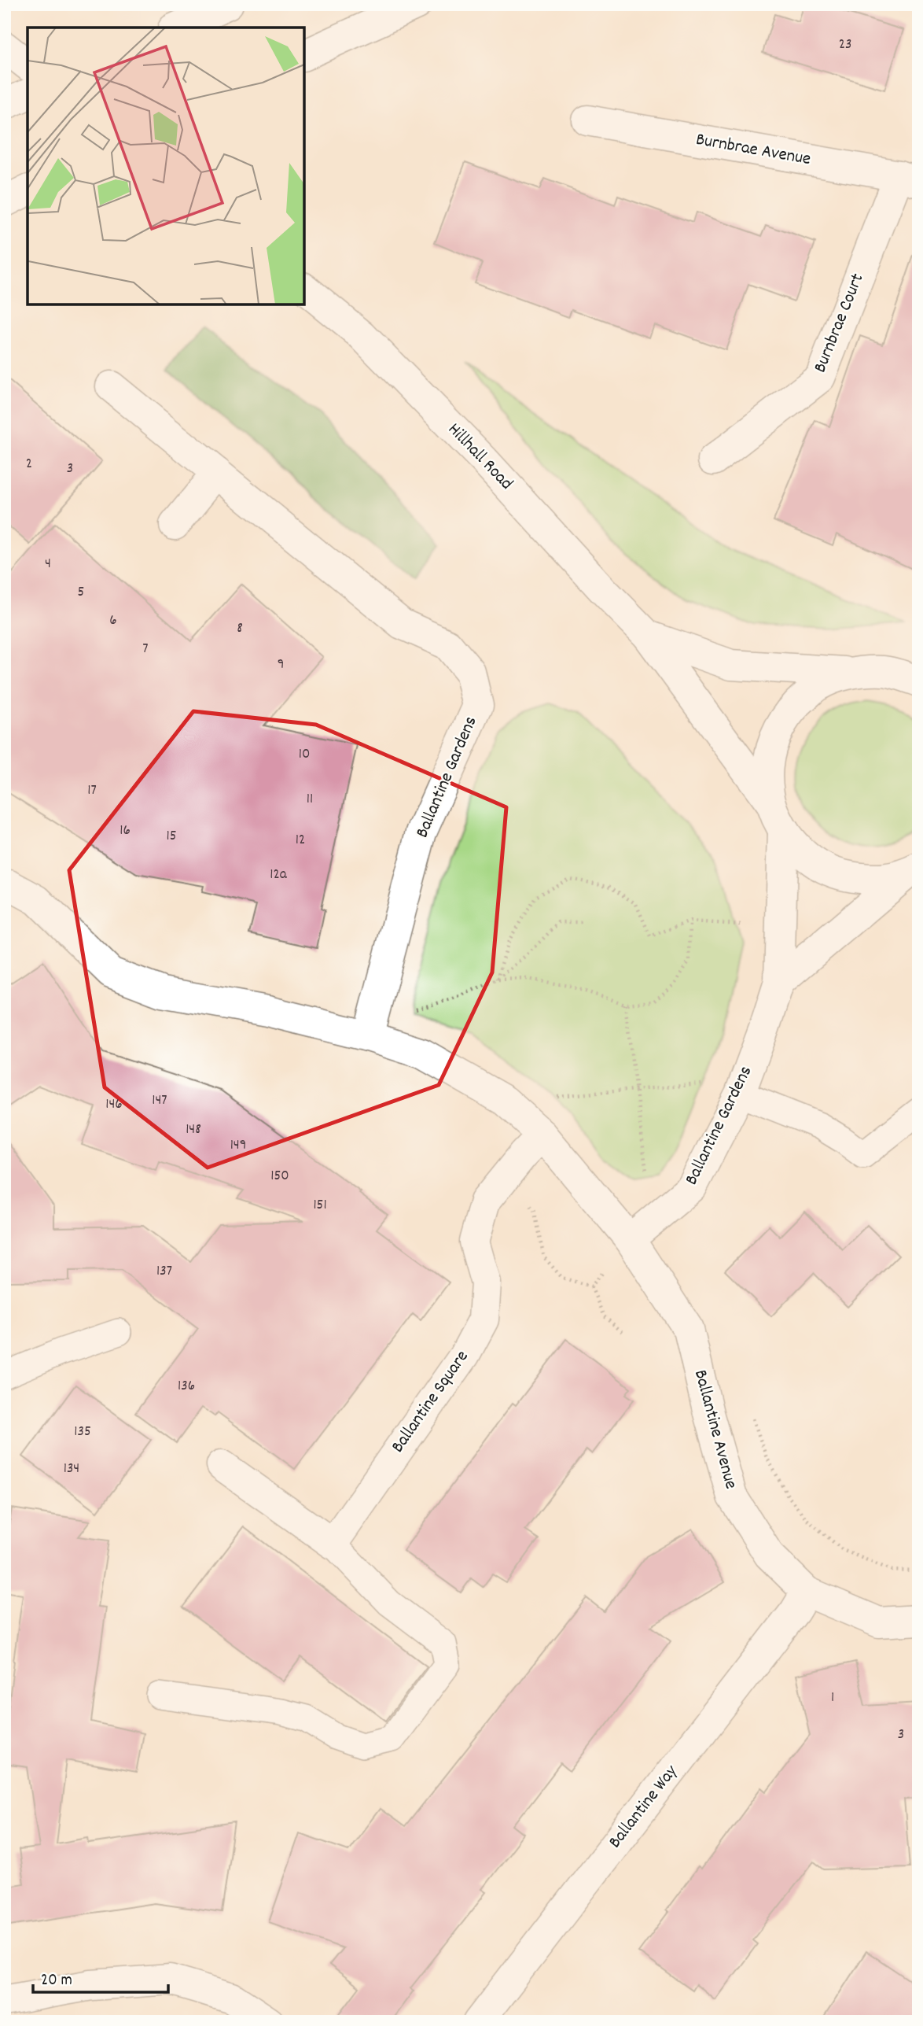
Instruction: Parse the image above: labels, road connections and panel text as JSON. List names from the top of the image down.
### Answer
{
  "streets": {
    "main road": [
      "Burnbrae Avenue",
      "Burnbrae Court",
      "Hillhall Road",
      "Ballantine Gardens",
      "Ballantine Square",
      "Ballantine Avenue",
      "Ballantine Way"
    ]
  },
  "crossings": [
    ["Burnbrae Avenue", "Burnbrae Court"],
    ["Ballantine Gardens", "Ballantine Avenue"],
    ["Ballantine Avenue", "Ballantine Way"]
  ],
  "house_numbers": [
    "23",
    "2",
    "3",
    "4",
    "5",
    "6",
    "8",
    "7",
    "9",
    "10",
    "17",
    "11",
    "16",
    "15",
    "12",
    "12a",
    "147",
    "146",
    "148",
    "149",
    "150",
    "151",
    "137",
    "136",
    "135",
    "134",
    "1",
    "3"
  ],
  "scale_bar": "20 m"
}
